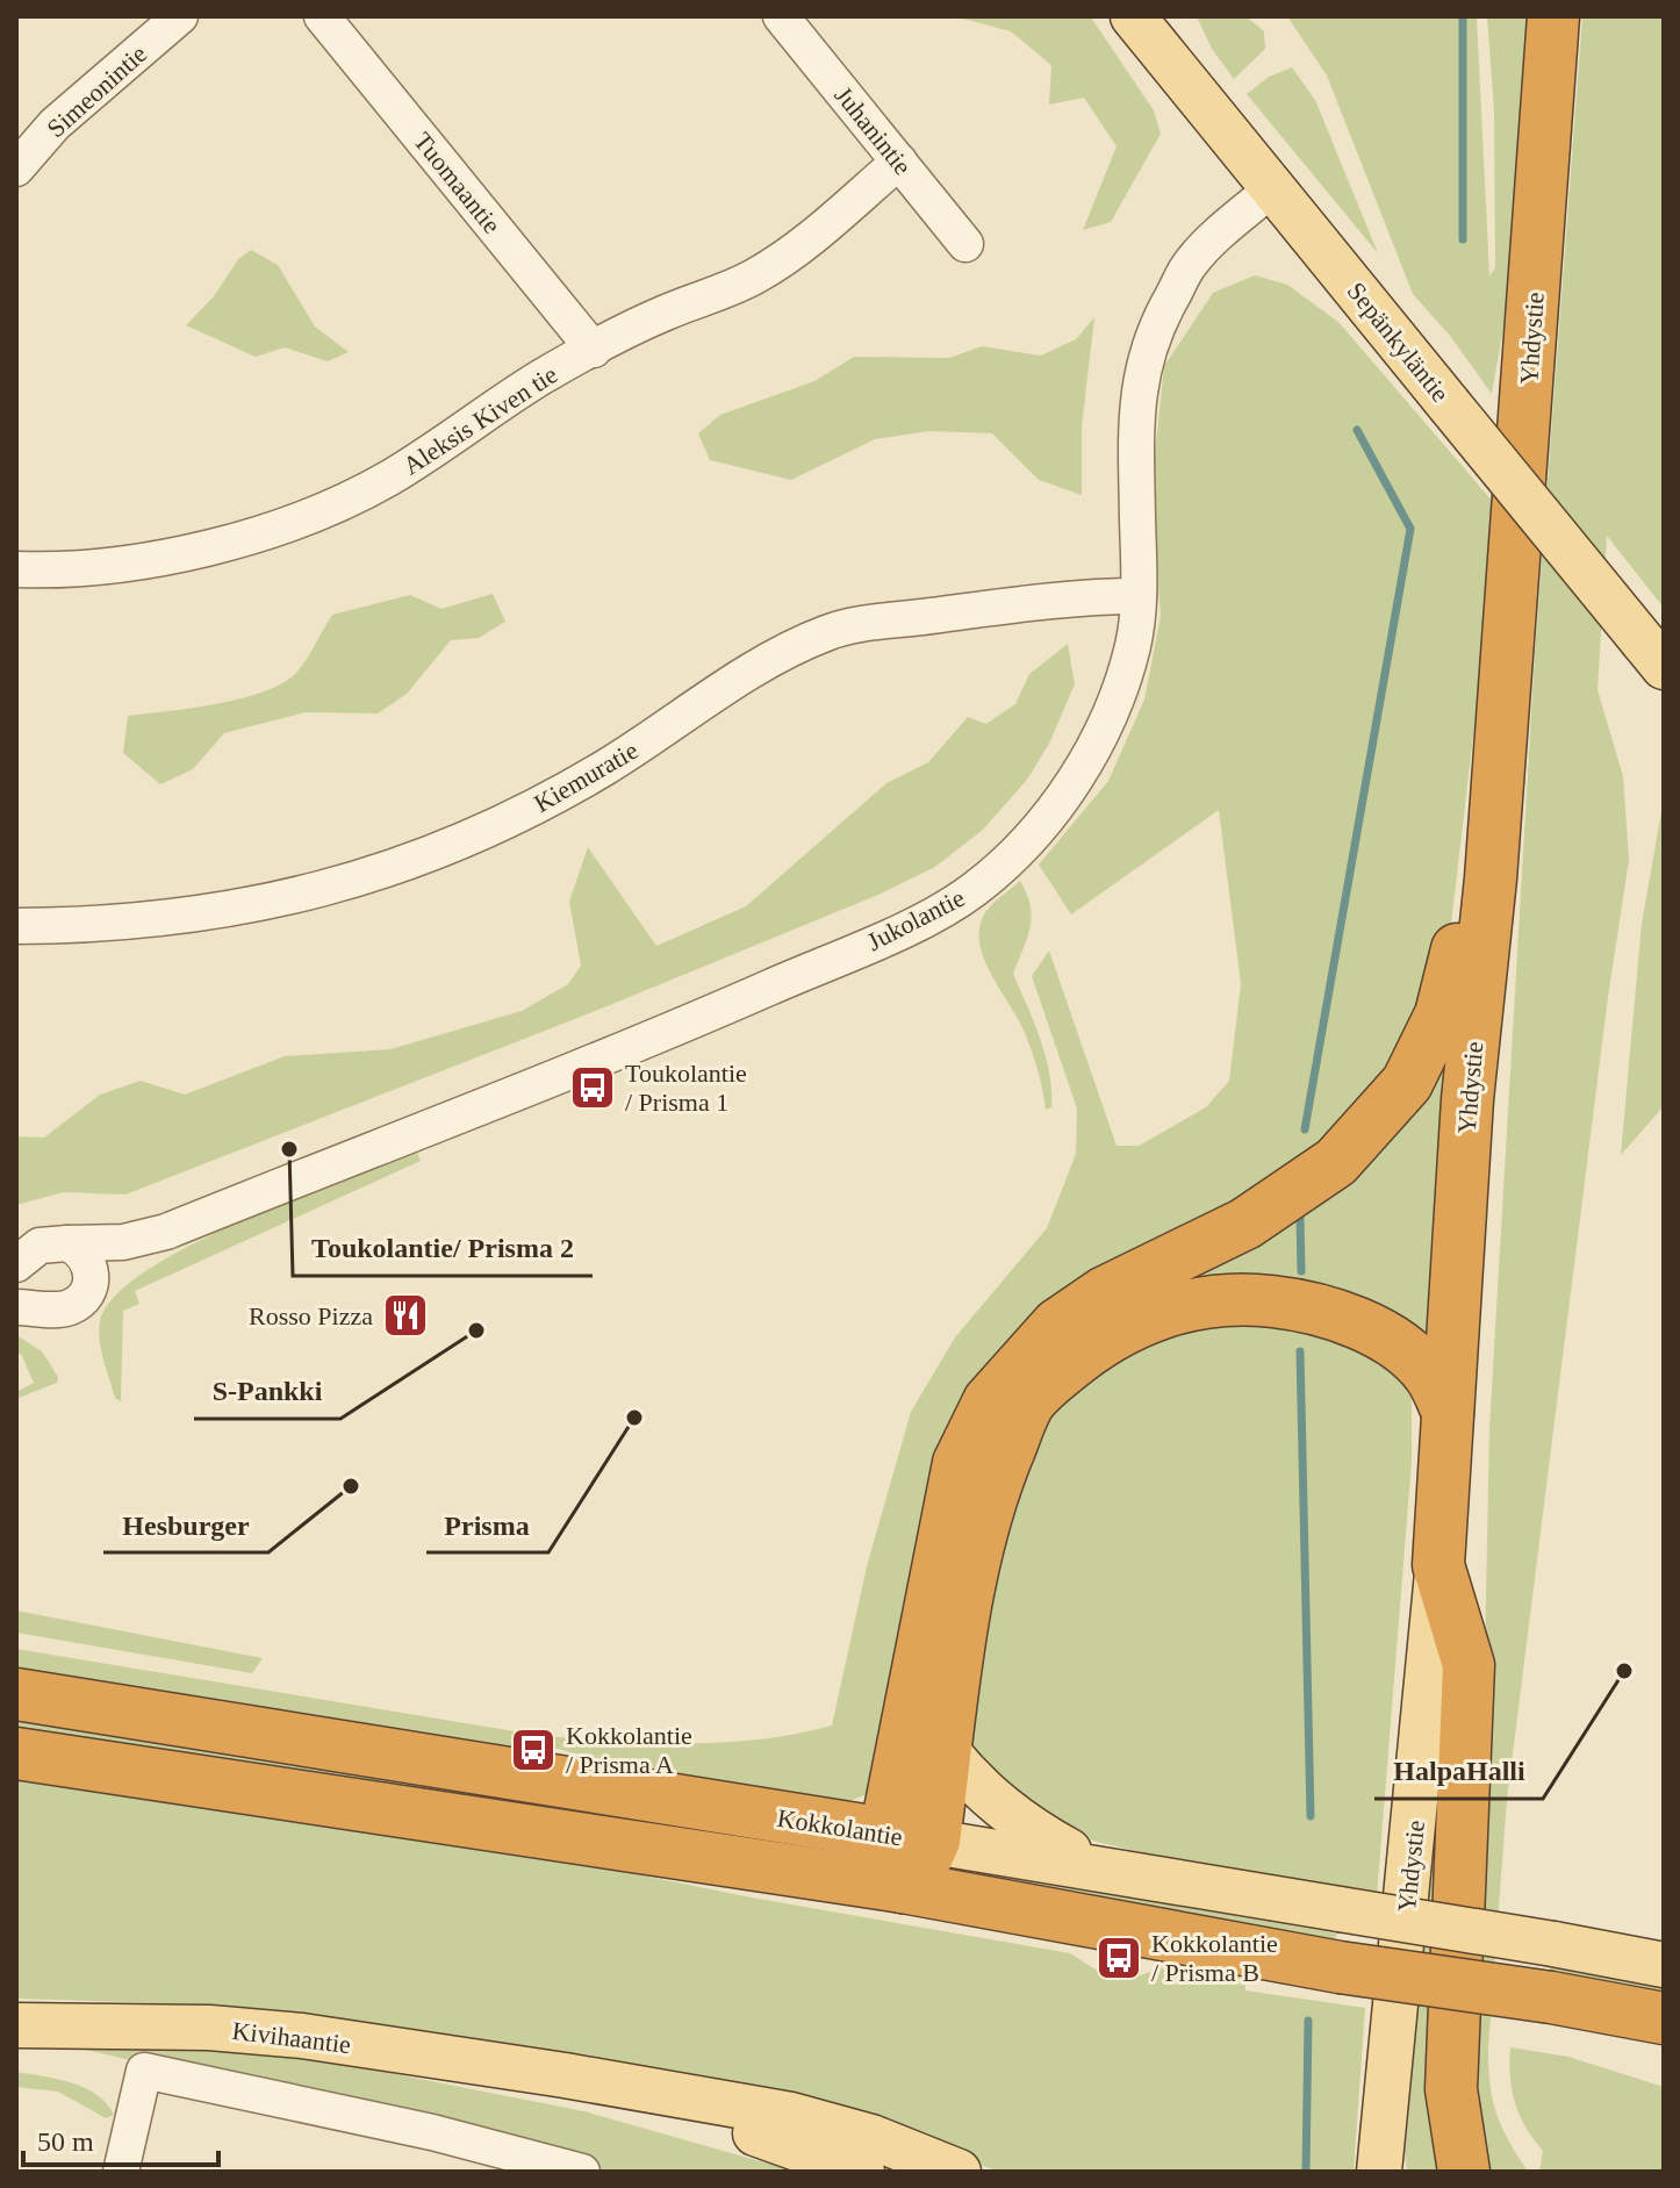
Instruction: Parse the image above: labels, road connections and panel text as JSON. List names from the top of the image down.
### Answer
{
  "streets": {
    "highway": ["Yhdystie", "Kokkolantie"],
    "main road": ["Sepänkyläntie", "Kivihaantie"],
    "street": [
      "Simeonintie",
      "Juhanintie",
      "Tuomaantie",
      "Aleksis Kiven tie",
      "Kiemuratie",
      "Jukolantie"
    ]
  },
  "crossings": [
    ["Juhanintie", "Aleksis Kiven tie"],
    ["Tuomaantie", "Aleksis Kiven tie"],
    ["Sepänkyläntie", "Jukolantie"],
    ["Kiemuratie", "Jukolantie"]
  ],
  "places": {
    "bus stop": ["Toukolantie / Prisma 1", "Kokkolantie / Prisma A", "Kokkolantie / Prisma B"],
    "other": [
      "Toukolantie/ Prisma 2",
      "S-Pankki",
      "Prisma",
      "Hesburger",
      "HalpaHalli"
    ],
    "restaurant": ["Rosso Pizza"]
  },
  "scale_bar": "50 m"
}
